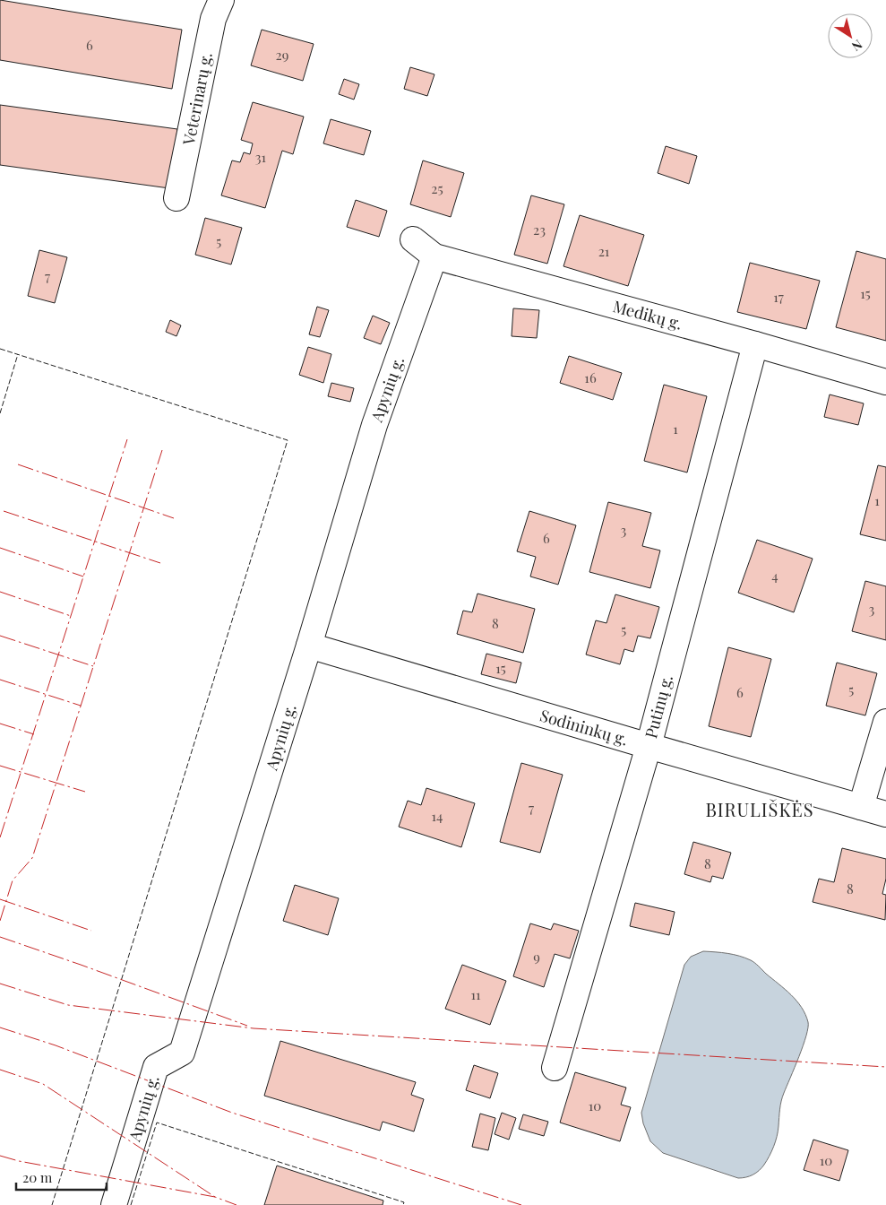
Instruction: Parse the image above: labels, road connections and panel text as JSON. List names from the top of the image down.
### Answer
{
  "streets": {
    "street": [
      "Veterinarų g.",
      "Medikų g.",
      "Apynių g.",
      "Putinų g.",
      "Sodininkų g."
    ]
  },
  "crossings": [
    ["Medikų g.", "Apynių g."],
    ["Medikų g.", "Putinų g."],
    ["Apynių g.", "Sodininkų g."],
    ["Putinų g.", "Sodininkų g."]
  ],
  "districts": ["BIRULIŠKĖS"],
  "house_numbers": [
    "6",
    "29",
    "31",
    "25",
    "23",
    "5",
    "21",
    "7",
    "15",
    "17",
    "16",
    "1",
    "1",
    "3",
    "6",
    "4",
    "3",
    "8",
    "5",
    "15",
    "5",
    "6",
    "7",
    "14",
    "8",
    "8",
    "9",
    "11",
    "10",
    "10"
  ],
  "scale_bar": "20 m",
  "north": "bottom right"
}
